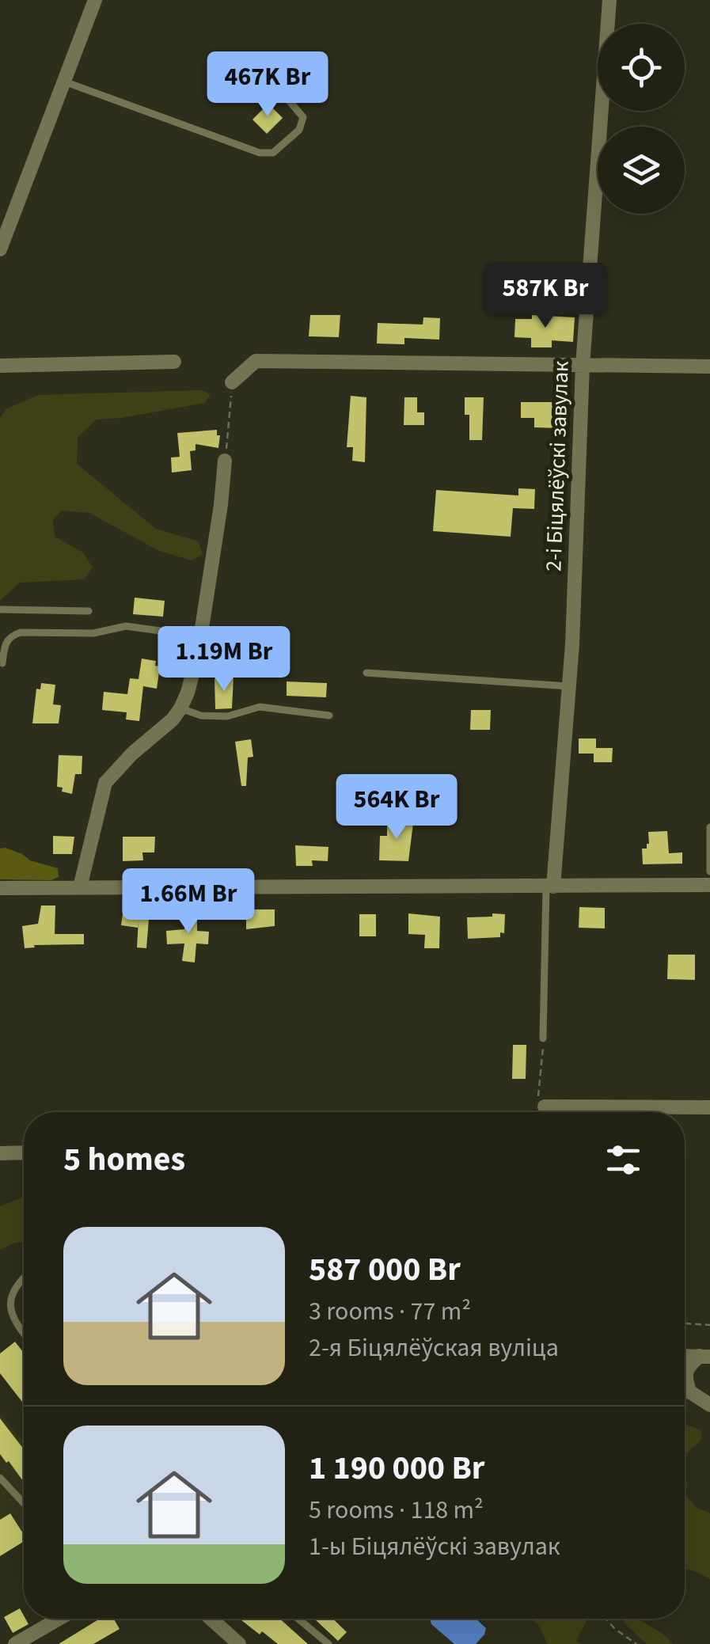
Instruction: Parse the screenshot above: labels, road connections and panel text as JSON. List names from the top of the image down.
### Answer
{
  "streets": {
    "street": ["2-і Біцялёўскі завулак"]
  },
  "page": {
    "price": [
      "467K Br",
      "587K Br",
      "1.19M Br",
      "564K Br",
      "1.66M Br"
    ],
    "heading": "5 homes",
    "list": [
      {
        "name": "587 000 Br",
        "note": "3 rooms · 77 m² · 2-я Біцялёўская вуліца"
      },
      {
        "name": "1 190 000 Br",
        "note": "5 rooms · 118 m² · 1-ы Біцялёўскі завулак"
      }
    ]
  }
}
